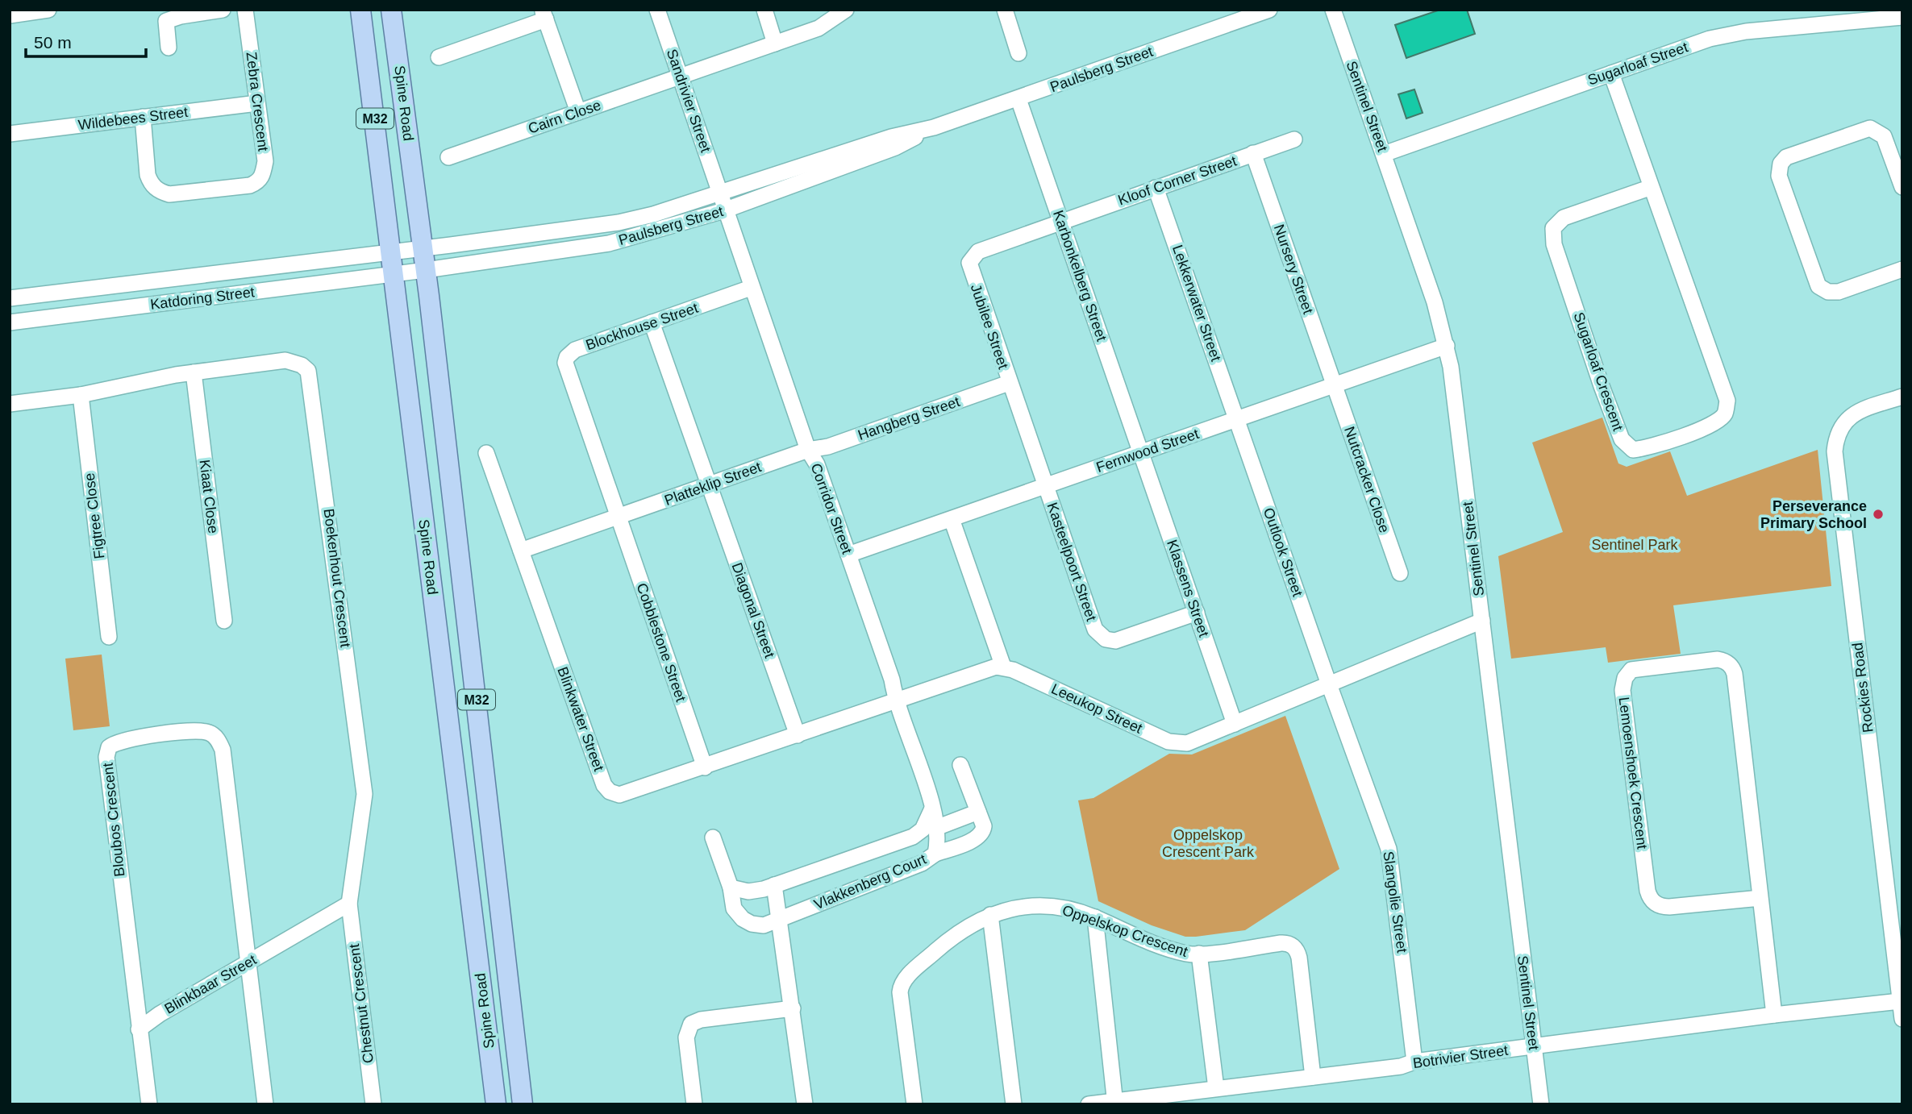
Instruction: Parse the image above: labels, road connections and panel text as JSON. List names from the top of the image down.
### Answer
{
  "streets": {
    "main road": ["Spine Road", "M32"],
    "street": [
      "Sugarloaf Street",
      "Paulsberg Street",
      "Sandrivier Street",
      "Zebra Crescent",
      "Sentinel Street",
      "Cairn Close",
      "Wildebees Street",
      "Kloof Corner Street",
      "Nursery Street",
      "Karbonkelberg Street",
      "Katdoring Street",
      "Lekkerwater Street",
      "Blockhouse Street",
      "Jubilee Street",
      "Sugarloaf Crescent",
      "Hangberg Street",
      "Fernwood Street",
      "Nutcracker Close",
      "Platteklip Street",
      "Kiaat Close",
      "Corridor Street",
      "Figtree Close",
      "Outlook Street",
      "Kasteelpoort Street",
      "Boekenhout Crescent",
      "Klassens Street",
      "Diagonal Street",
      "Cobblestone Street",
      "Rockies Road",
      "Leeukop Street",
      "Blinkwater Street",
      "Lemoenshoek Crescent",
      "Bloubos Crescent",
      "Vlakkenberg Court",
      "Slangolie Street",
      "Oppelskop Crescent",
      "Blinkbaar Street",
      "Chestnut Crescent",
      "Botrivier Street"
    ]
  },
  "crossings": [
    ["Sugarloaf Street", "Sentinel Street"],
    ["Sugarloaf Street", "Sugarloaf Crescent"],
    ["Paulsberg Street", "Sandrivier Street"],
    ["Paulsberg Street", "Spine Road"],
    ["Paulsberg Street", "Karbonkelberg Street"],
    ["Paulsberg Street", "Katdoring Street"],
    ["Paulsberg Street", "Corridor Street"],
    ["Sandrivier Street", "Cairn Close"],
    ["Sandrivier Street", "Corridor Street"],
    ["Zebra Crescent", "Wildebees Street"],
    ["Spine Road", "Katdoring Street"],
    ["Sentinel Street", "Fernwood Street"],
    ["Sentinel Street", "Leeukop Street"],
    ["Sentinel Street", "Botrivier Street"],
    ["Kloof Corner Street", "Nursery Street"],
    ["Kloof Corner Street", "Karbonkelberg Street"],
    ["Kloof Corner Street", "Lekkerwater Street"],
    ["Kloof Corner Street", "Jubilee Street"],
    ["Nursery Street", "Fernwood Street"],
    ["Nursery Street", "Nutcracker Close"],
    ["Karbonkelberg Street", "Jubilee Street"],
    ["Karbonkelberg Street", "Fernwood Street"],
    ["Karbonkelberg Street", "Klassens Street"],
    ["Lekkerwater Street", "Fernwood Street"],
    ["Lekkerwater Street", "Outlook Street"],
    ["Blockhouse Street", "Platteklip Street"],
    ["Blockhouse Street", "Corridor Street"],
    ["Blockhouse Street", "Diagonal Street"],
    ["Blockhouse Street", "Cobblestone Street"],
    ["Jubilee Street", "Hangberg Street"],
    ["Jubilee Street", "Fernwood Street"],
    ["Jubilee Street", "Kasteelpoort Street"],
    ["Hangberg Street", "Platteklip Street"],
    ["Hangberg Street", "Corridor Street"],
    ["Fernwood Street", "Nutcracker Close"],
    ["Fernwood Street", "Corridor Street"],
    ["Fernwood Street", "Outlook Street"],
    ["Fernwood Street", "Kasteelpoort Street"],
    ["Fernwood Street", "Klassens Street"],
    ["Platteklip Street", "Corridor Street"],
    ["Platteklip Street", "Diagonal Street"],
    ["Platteklip Street", "Cobblestone Street"],
    ["Kiaat Close", "Boekenhout Crescent"],
    ["Corridor Street", "Vlakkenberg Court"],
    ["Figtree Close", "Boekenhout Crescent"],
    ["Outlook Street", "Leeukop Street"],
    ["Outlook Street", "Slangolie Street"],
    ["Kasteelpoort Street", "Klassens Street"],
    ["Boekenhout Crescent", "Blinkbaar Street"],
    ["Boekenhout Crescent", "Chestnut Crescent"],
    ["Klassens Street", "Leeukop Street"],
    ["Cobblestone Street", "Blinkwater Street"],
    ["Rockies Road", "Botrivier Street"],
    ["Leeukop Street", "Slangolie Street"],
    ["Lemoenshoek Crescent", "Botrivier Street"],
    ["Bloubos Crescent", "Blinkbaar Street"],
    ["Slangolie Street", "Botrivier Street"],
    ["Oppelskop Crescent", "Botrivier Street"],
    ["Blinkbaar Street", "Chestnut Crescent"]
  ],
  "parks": ["Sentinel Park", "Oppelskop Crescent Park"],
  "places": ["Perseverance Primary School"],
  "scale_bar": "50 m"
}
